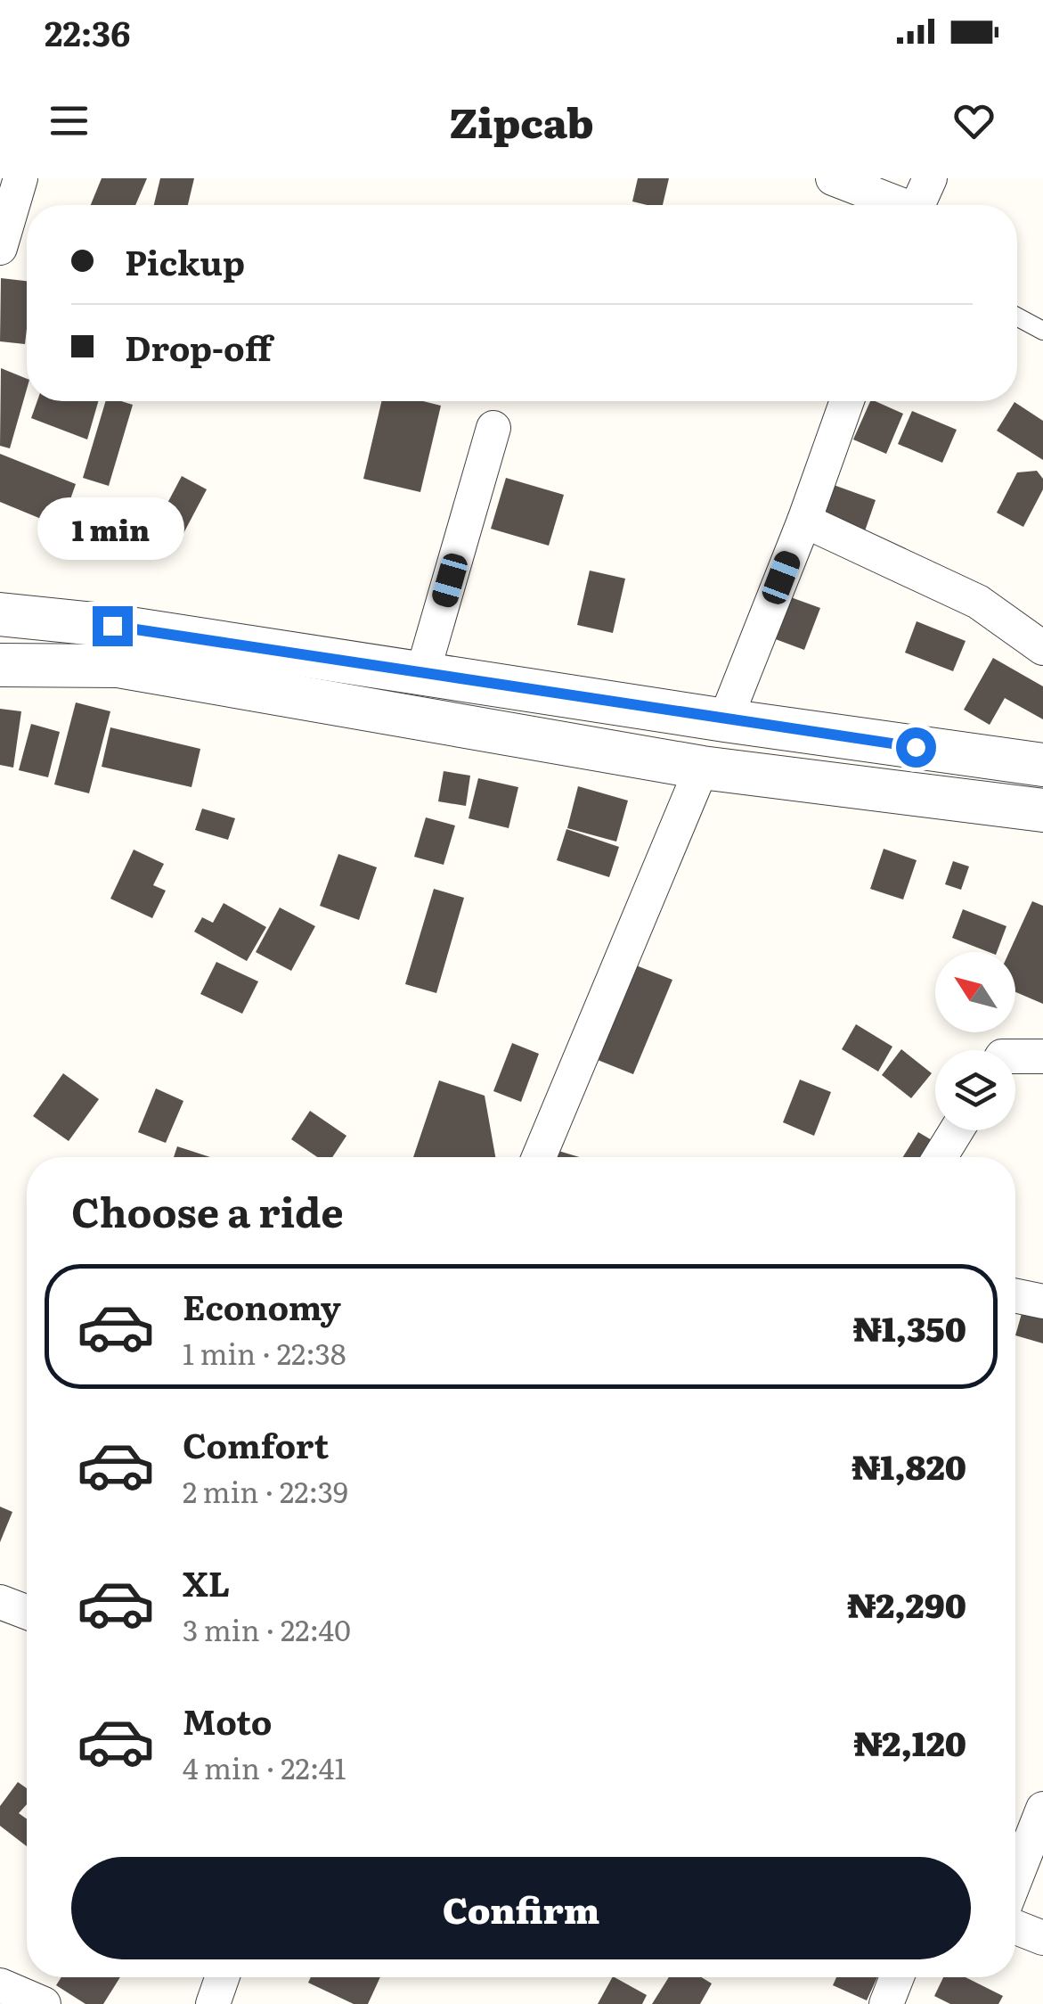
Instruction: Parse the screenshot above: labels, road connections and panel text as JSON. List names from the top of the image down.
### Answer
{
  "north": "top left",
  "page": {
    "status": "22:36",
    "header": "Zipcab",
    "banner": ["Pickup", "Drop-off"],
    "bubble": "1 min",
    "heading": "Choose a ride",
    "list": [
      {
        "name": "Economy",
        "note": "1 min · 22:38",
        "value": "₦1,350"
      },
      {
        "name": "Comfort",
        "note": "2 min · 22:39",
        "value": "₦1,820"
      },
      {
        "name": "XL",
        "note": "3 min · 22:40",
        "value": "₦2,290"
      },
      {
        "name": "Moto",
        "note": "4 min · 22:41",
        "value": "₦2,120"
      }
    ],
    "buttons": "Confirm"
  }
}
